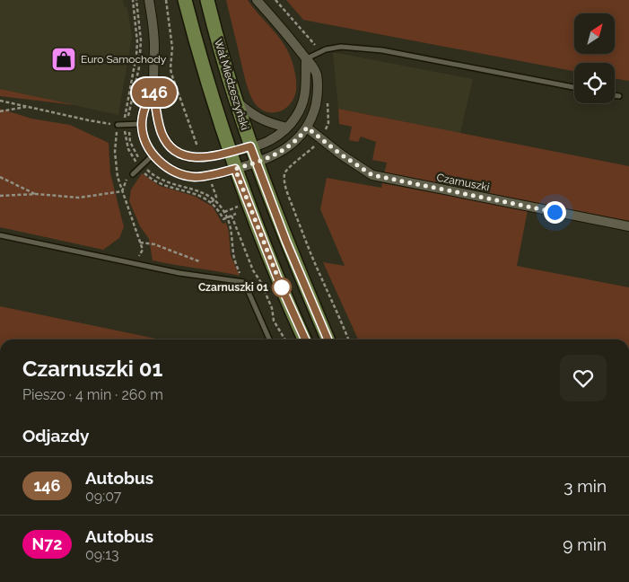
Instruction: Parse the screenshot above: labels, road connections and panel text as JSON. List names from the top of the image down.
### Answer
{
  "streets": {
    "main road": ["Wał Miedzeszyński"],
    "street": ["Czarnuszki"]
  },
  "places": {
    "shop": ["Euro Samochody"],
    "other": ["Czarnuszki 01"]
  },
  "lines": ["bus line 146"],
  "north": "top right",
  "page": {
    "on_map": "146",
    "heading": [
      ["Czarnuszki 01", "Pieszo · 4 min · 260 m"],
      "Odjazdy"
    ],
    "list": [
      {
        "mark": "146",
        "name": "Autobus",
        "note": "09:07",
        "value": "3 min"
      },
      {
        "mark": "N72",
        "name": "Autobus",
        "note": "09:13",
        "value": "9 min"
      }
    ]
  }
}
